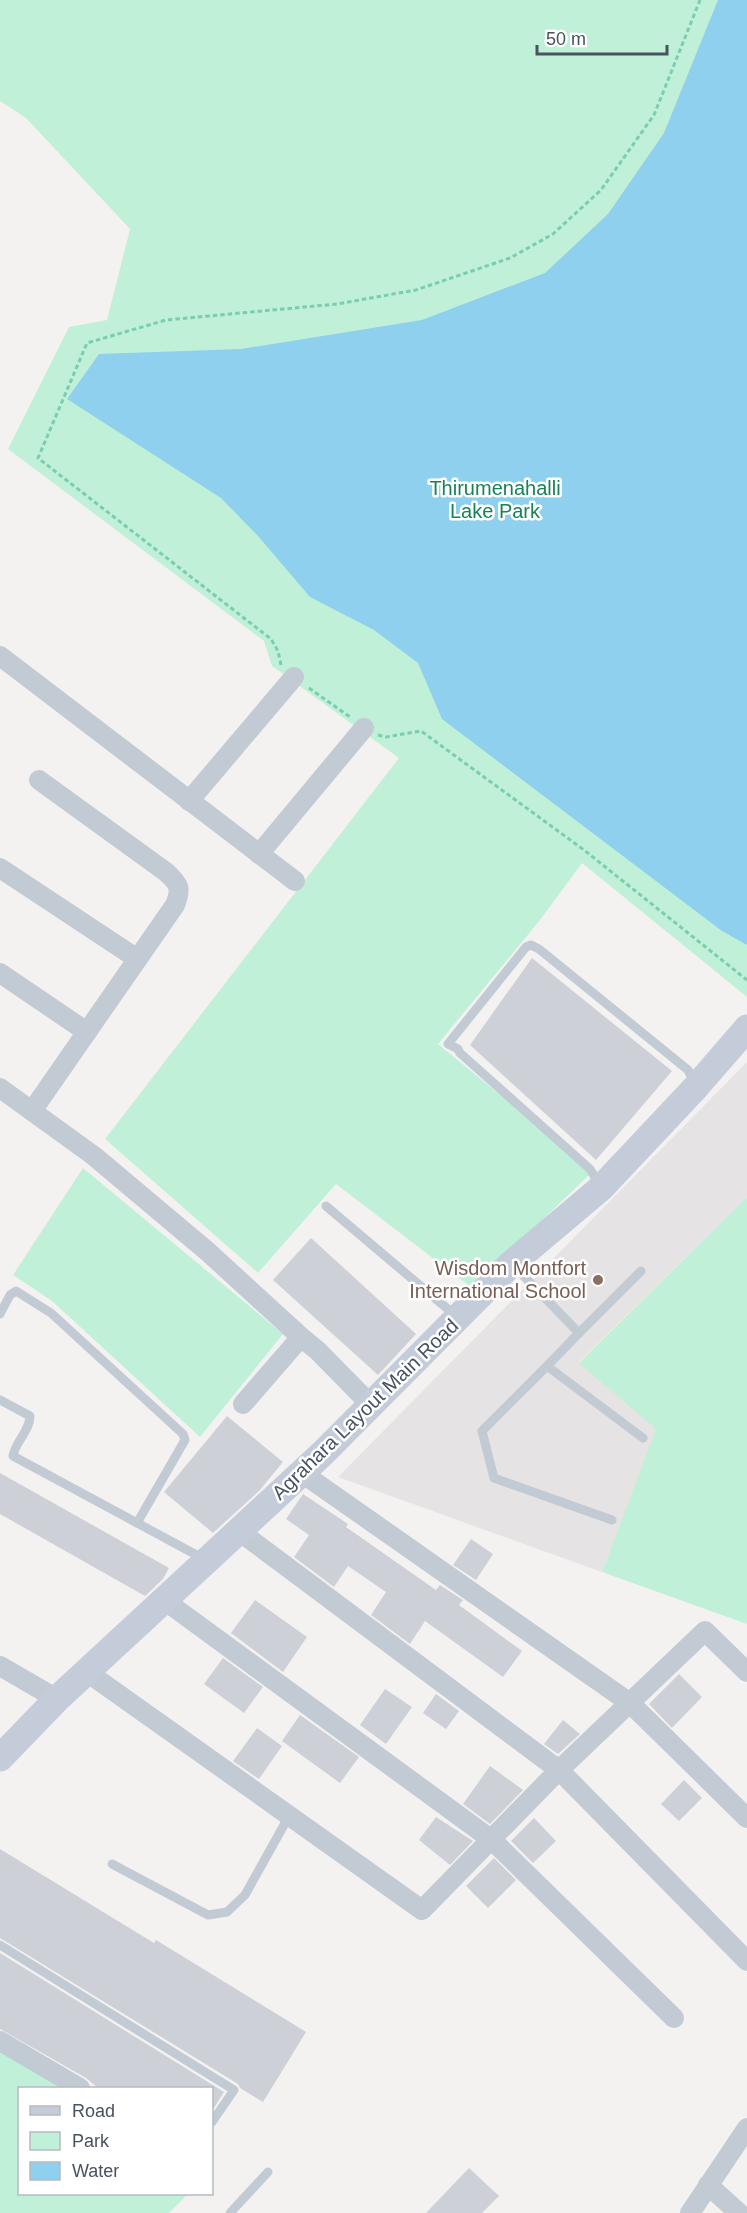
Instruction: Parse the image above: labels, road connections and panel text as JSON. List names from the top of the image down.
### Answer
{
  "streets": {
    "street": ["Agrahara Layout Main Road"]
  },
  "parks": ["Thirumenahalli Lake Park"],
  "places": ["Wisdom Montfort International School"],
  "legend": ["Road", "Park", "Water"],
  "scale_bar": "50 m"
}
